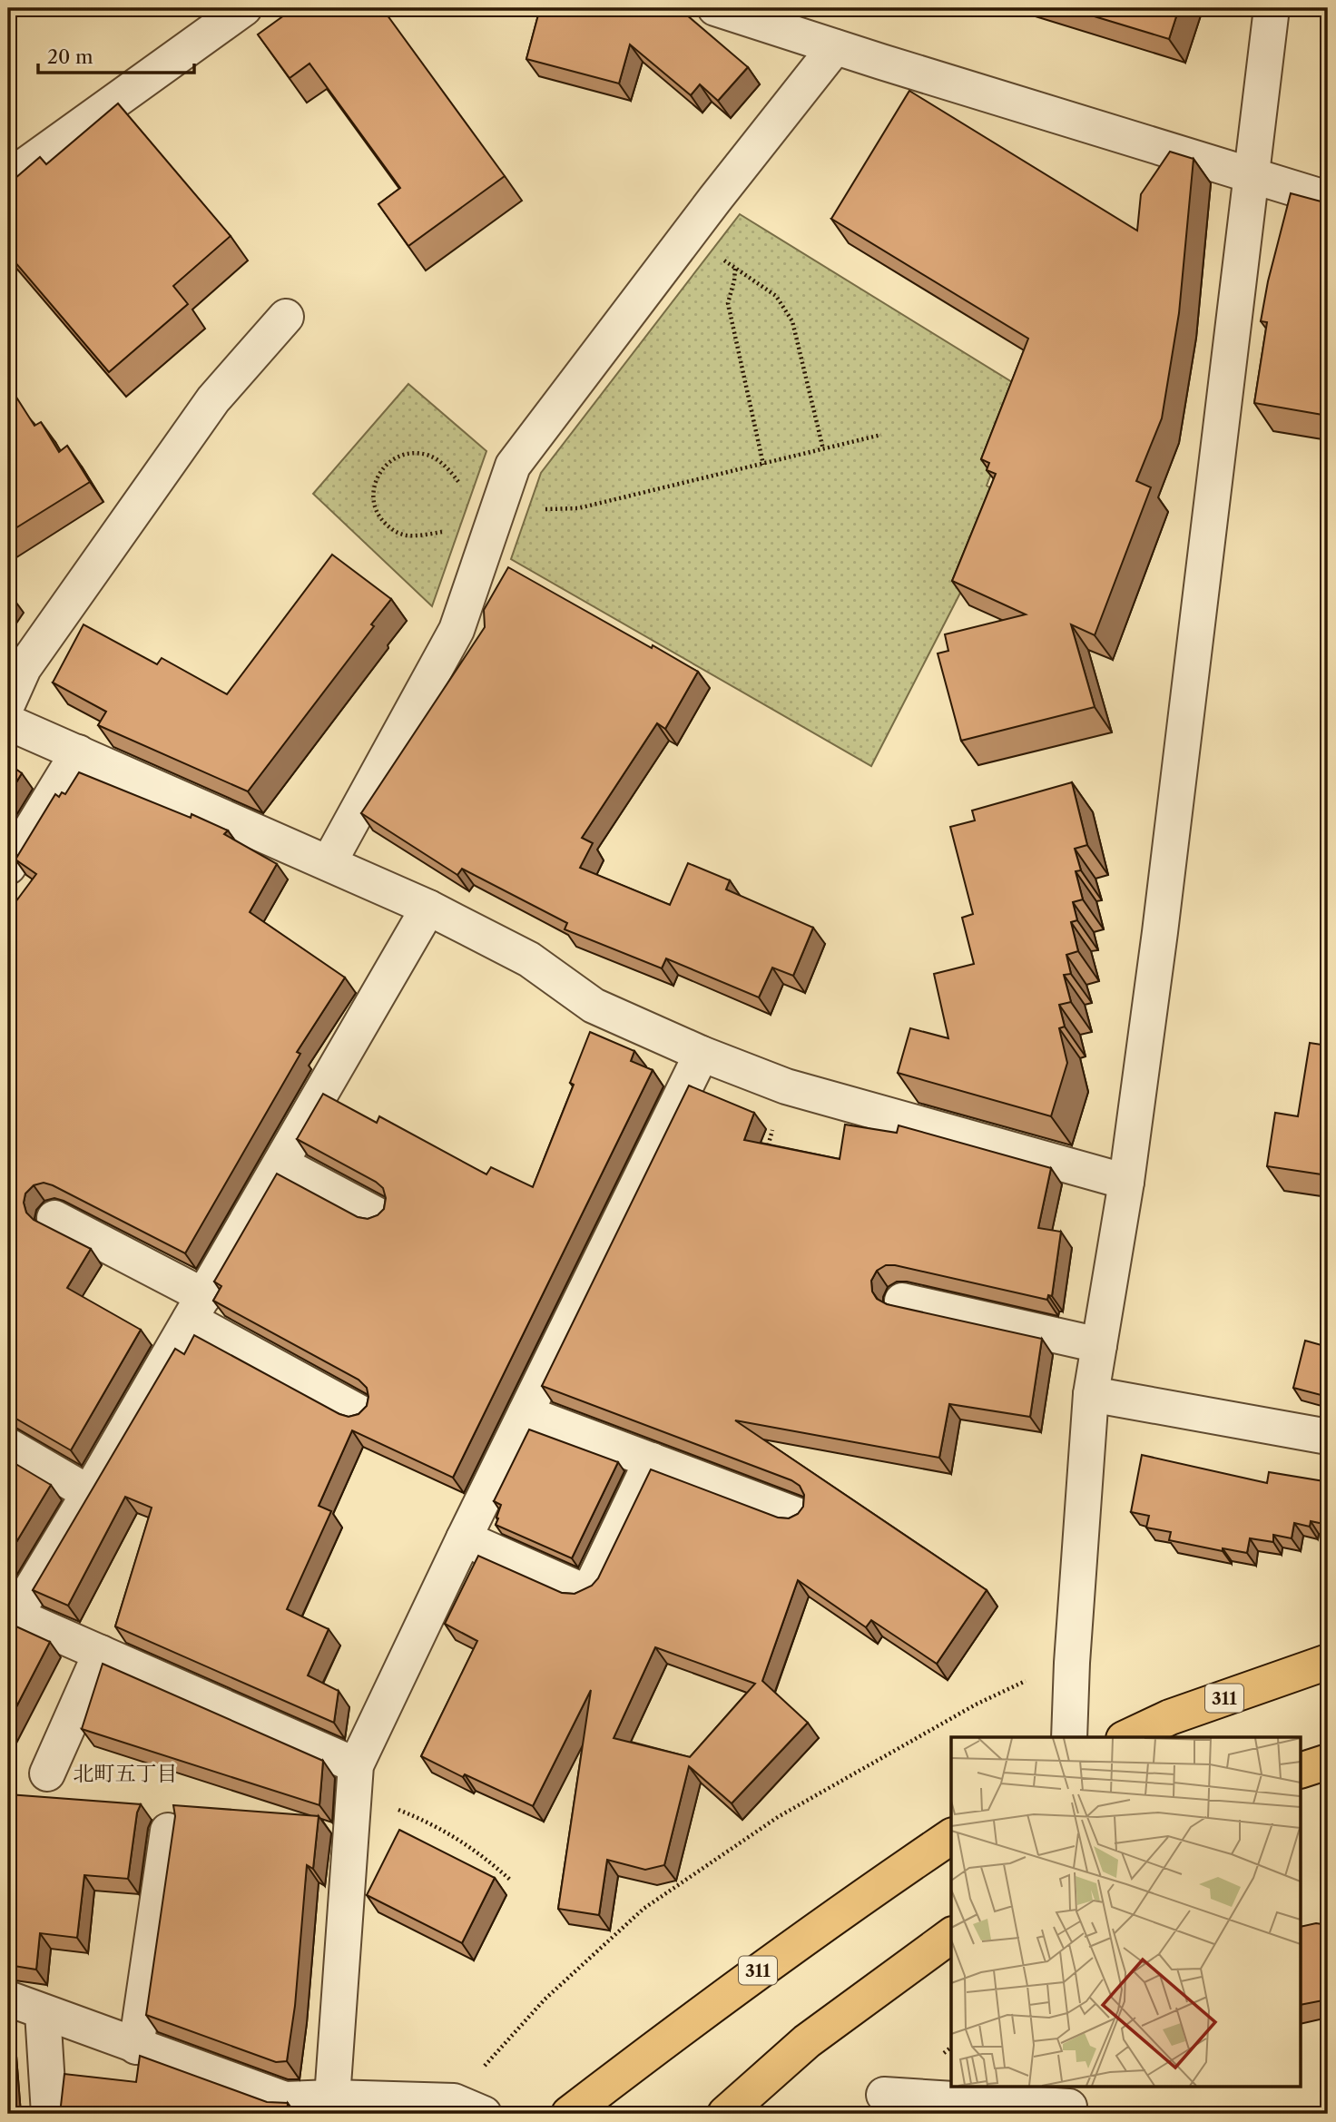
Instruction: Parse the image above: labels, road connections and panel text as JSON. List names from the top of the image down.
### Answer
{
  "streets": {
    "main road": ["311"]
  },
  "districts": ["北町五丁目"],
  "scale_bar": "20 m"
}
